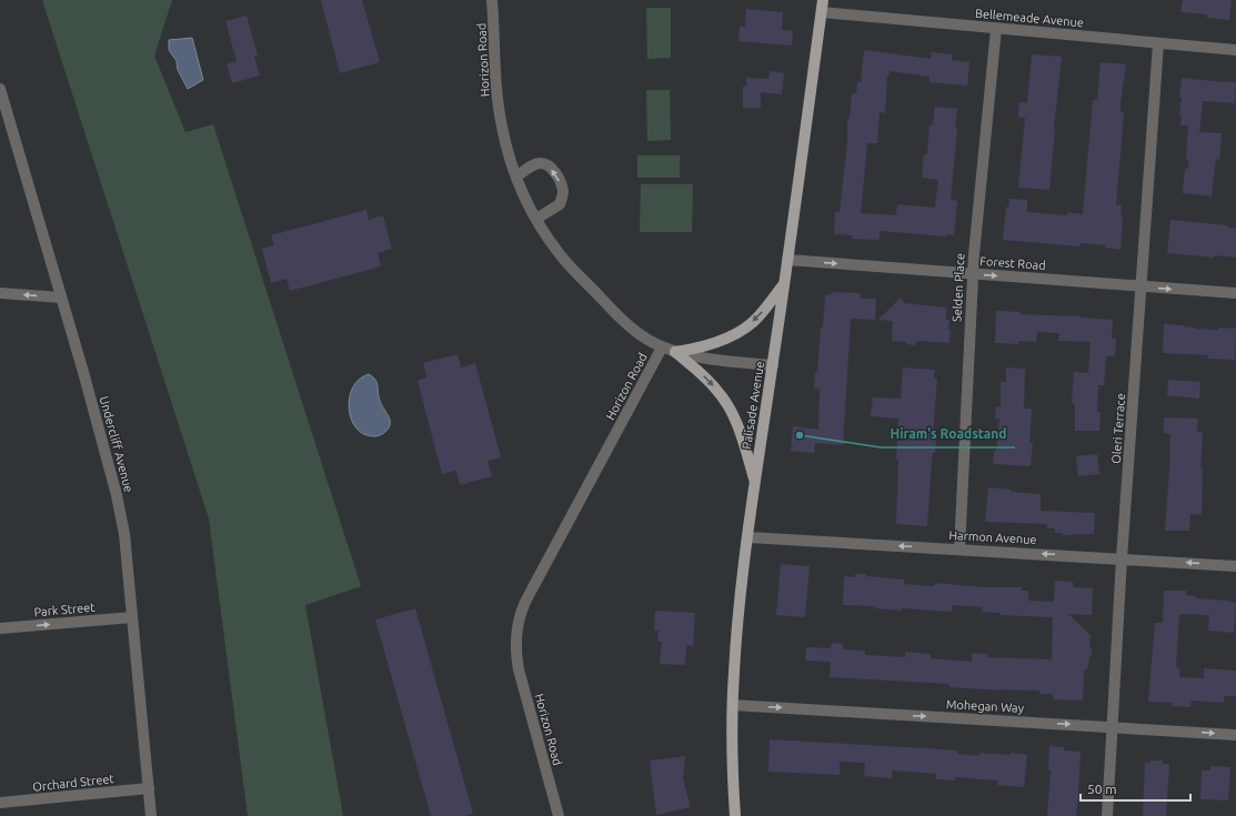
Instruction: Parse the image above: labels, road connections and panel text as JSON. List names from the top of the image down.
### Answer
{
  "streets": {
    "main road": ["Palisade Avenue"],
    "street": [
      "Bellemeade Avenue",
      "Horizon Road",
      "Forest Road",
      "Selden Place",
      "Oleri Terrace",
      "Undercliff Avenue",
      "Harmon Avenue",
      "Park Street",
      "Mohegan Way",
      "Orchard Street"
    ]
  },
  "crossings": [
    ["Bellemeade Avenue", "Selden Place"],
    ["Bellemeade Avenue", "Palisade Avenue"],
    ["Bellemeade Avenue", "Oleri Terrace"],
    ["Forest Road", "Selden Place"],
    ["Forest Road", "Palisade Avenue"],
    ["Forest Road", "Oleri Terrace"],
    ["Selden Place", "Harmon Avenue"],
    ["Palisade Avenue", "Harmon Avenue"],
    ["Palisade Avenue", "Mohegan Way"],
    ["Oleri Terrace", "Harmon Avenue"],
    ["Oleri Terrace", "Mohegan Way"],
    ["Undercliff Avenue", "Park Street"],
    ["Undercliff Avenue", "Orchard Street"]
  ],
  "one_way": [
    "Forest Road",
    "Harmon Avenue",
    "Park Street",
    "Mohegan Way"
  ],
  "places": ["Hiram's Roadstand"],
  "scale_bar": "50 m"
}
